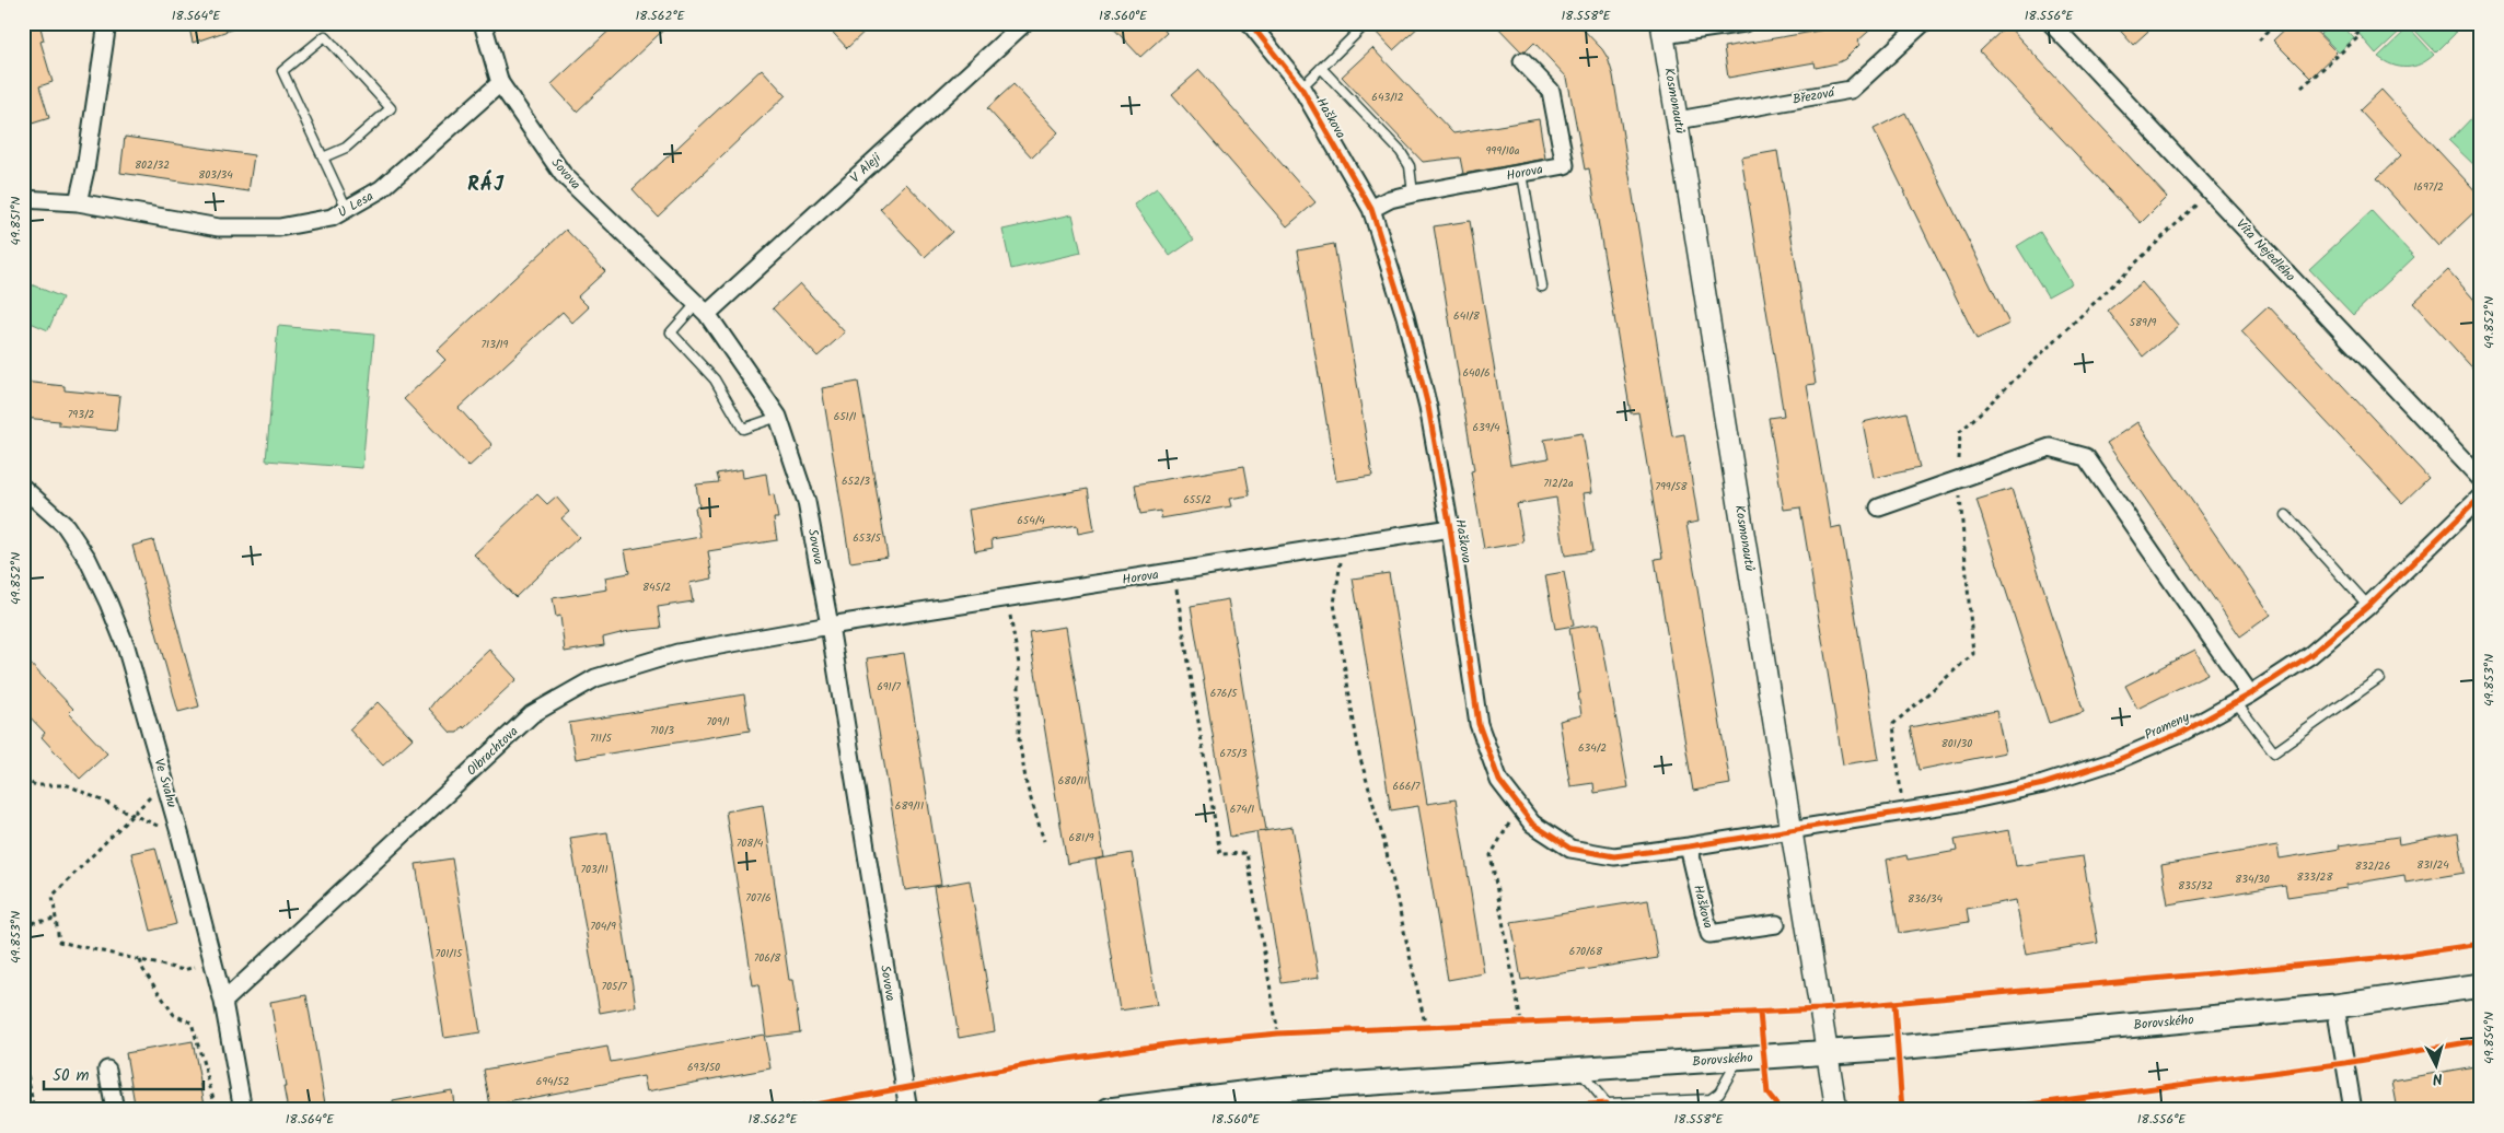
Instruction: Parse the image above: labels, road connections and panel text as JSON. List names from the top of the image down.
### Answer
{
  "streets": {
    "main road": ["Borovského"],
    "street": [
      "Březová",
      "Kosmonautů",
      "Haškova",
      "V Aleji",
      "Horova",
      "Sovova",
      "U Lesa",
      "Víta Nejedlého",
      "Prameny",
      "Olbrachtova",
      "Ve Svahu"
    ]
  },
  "crossings": [
    ["Březová", "Kosmonautů"],
    ["Kosmonautů", "Haškova"],
    ["Kosmonautů", "Prameny"],
    ["Kosmonautů", "Borovského"],
    ["Haškova", "Horova"],
    ["Haškova", "Prameny"],
    ["V Aleji", "Sovova"],
    ["Horova", "Sovova"],
    ["Horova", "Olbrachtova"],
    ["Sovova", "U Lesa"],
    ["Sovova", "Olbrachtova"],
    ["Olbrachtova", "Ve Svahu"]
  ],
  "districts": ["RÁJ"],
  "house_numbers": [
    "643/12",
    "999/10a",
    "802/32",
    "803/34",
    "1697/2",
    "641/8",
    "589/9",
    "713/19",
    "640/6",
    "793/2",
    "651/1",
    "639/4",
    "652/3",
    "712/2a",
    "799/58",
    "655/2",
    "654/4",
    "653/5",
    "845/2",
    "691/7",
    "676/5",
    "709/1",
    "710/3",
    "711/5",
    "801/30",
    "634/2",
    "675/3",
    "680/11",
    "666/7",
    "689/11",
    "674/1",
    "681/9",
    "708/4",
    "831/24",
    "832/26",
    "703/11",
    "833/28",
    "834/30",
    "835/32",
    "707/6",
    "836/34",
    "704/9",
    "670/68",
    "701/15",
    "706/8",
    "705/7",
    "693/50",
    "694/52"
  ],
  "scale_bar": "50 m",
  "north": "bottom",
  "coordinates": [
    "18.564°E",
    "18.562°E",
    "18.560°E",
    "18.558°E",
    "18.556°E",
    "49.851°N",
    "49.852°N",
    "49.853°N",
    "49.854°N"
  ]
}
